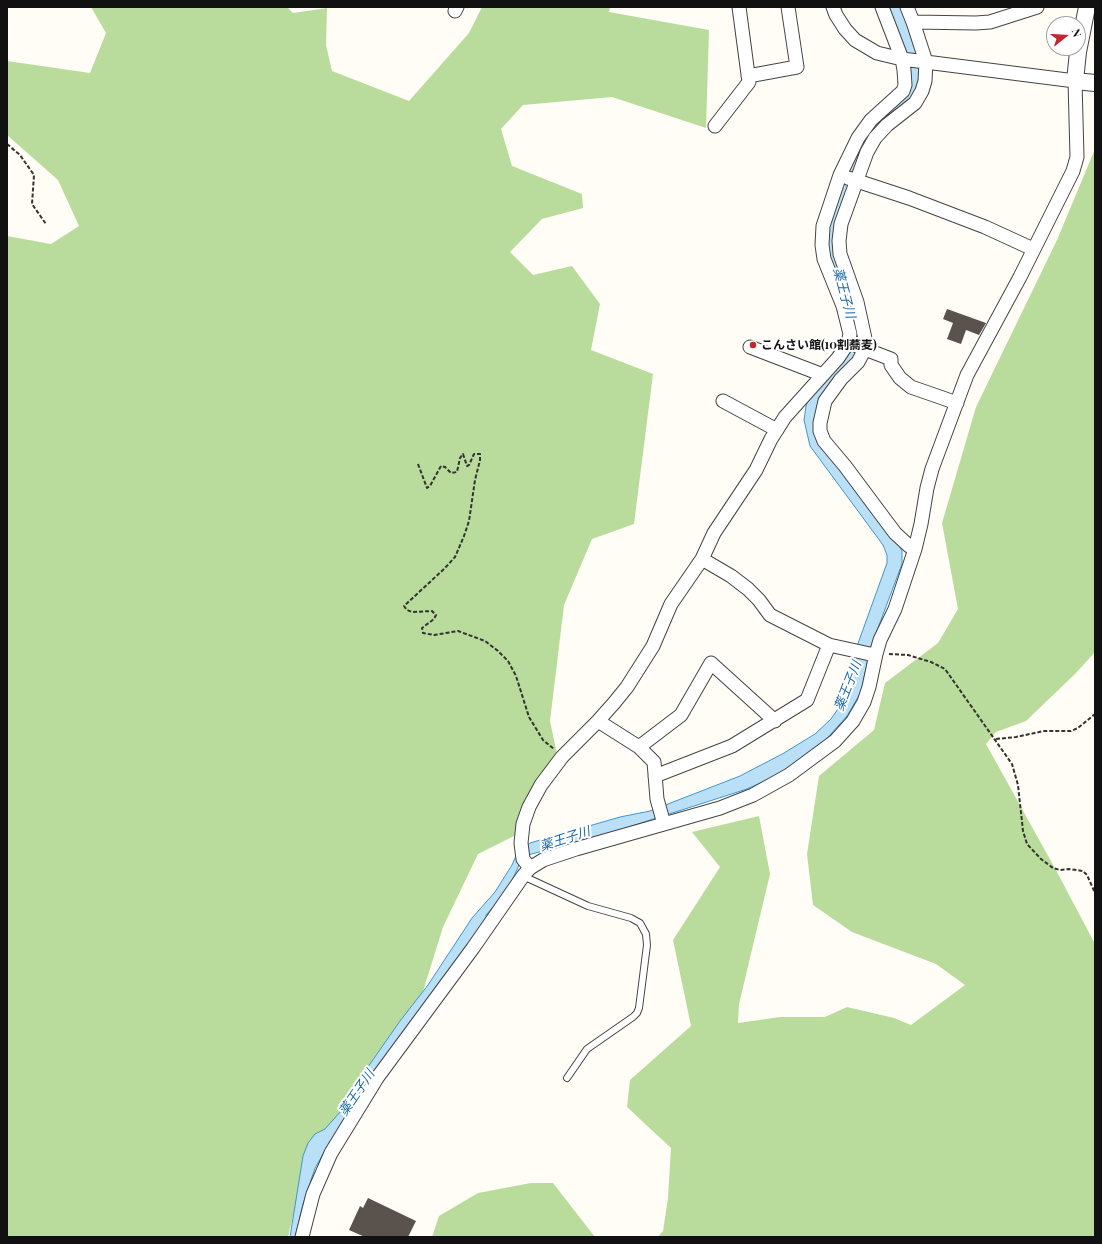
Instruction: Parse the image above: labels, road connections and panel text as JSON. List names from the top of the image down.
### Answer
{
  "water": ["薬王子川"],
  "places": ["こんさい館(10割蕎麦)"],
  "north": "right"
}
